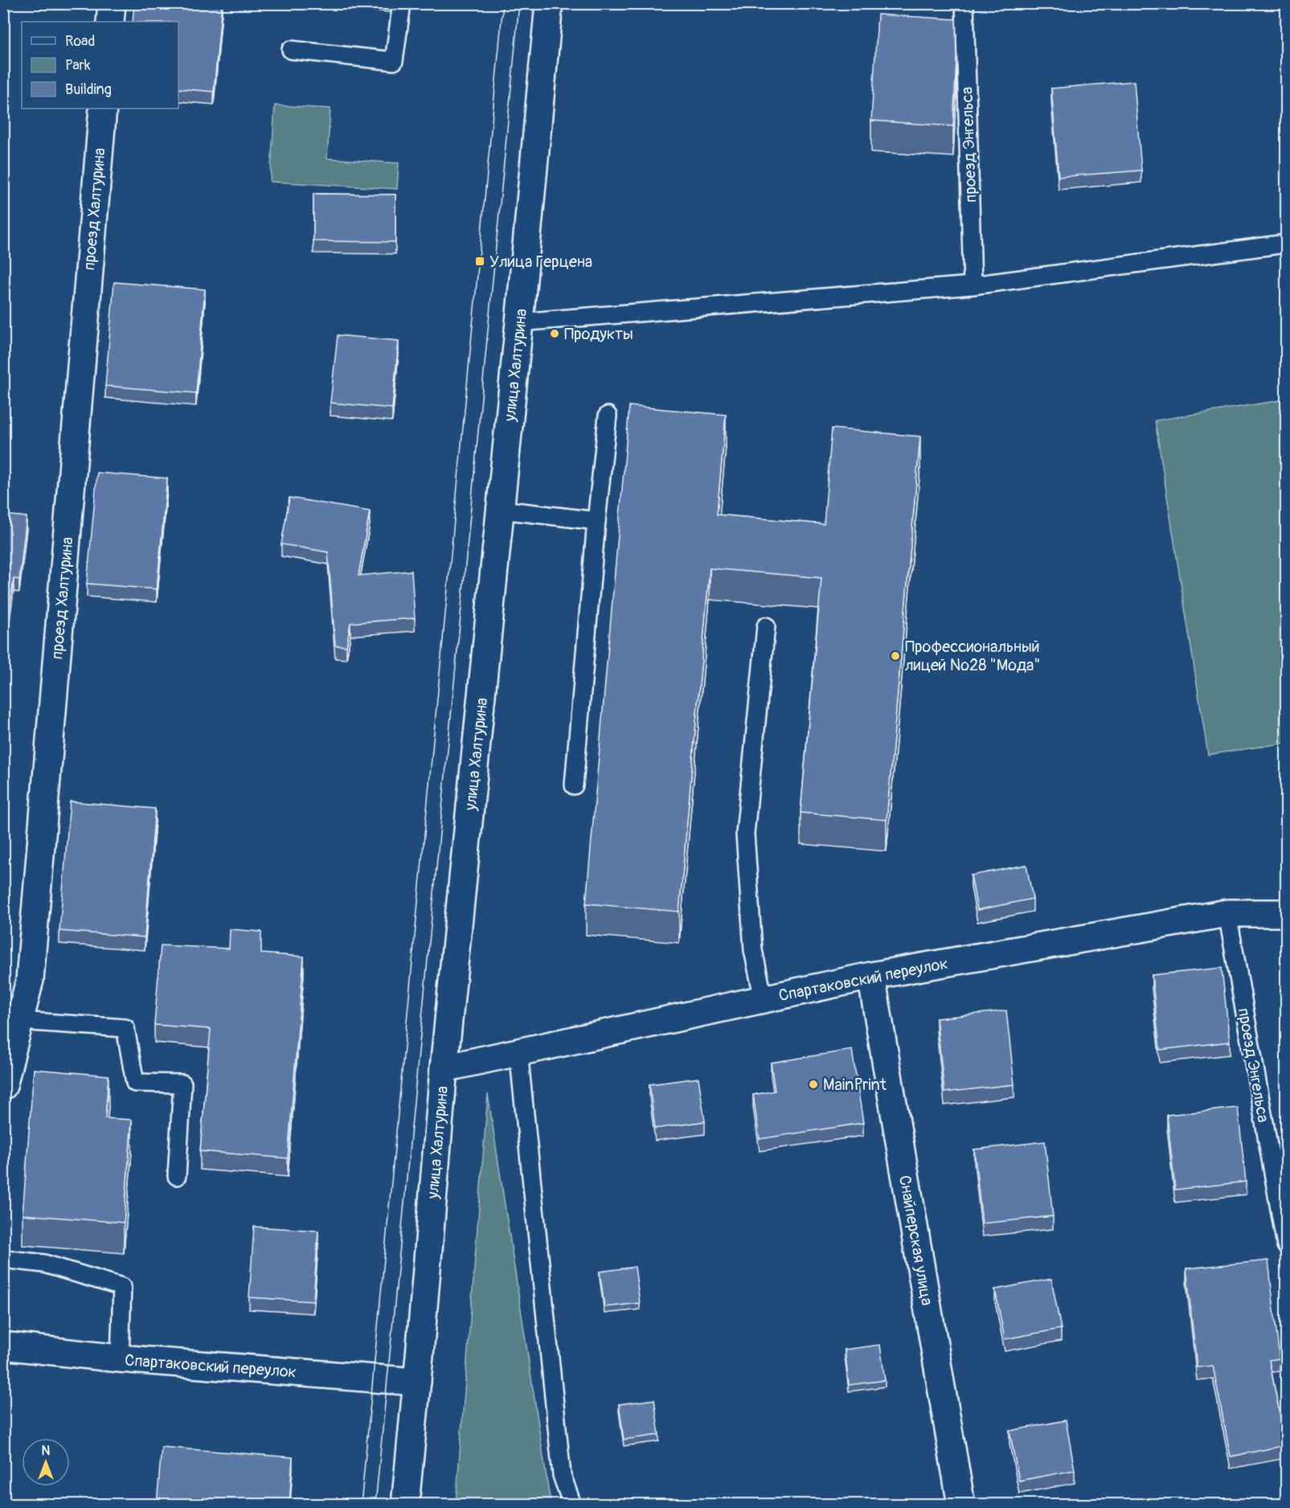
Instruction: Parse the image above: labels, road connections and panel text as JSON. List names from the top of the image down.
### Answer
{
  "streets": {
    "street": [
      "проезд Халтурина",
      "улица Халтурина",
      "Спартаковский переулок",
      "Снайперская улица"
    ],
    "lane": ["проезд Энгельса"]
  },
  "crossings": [
    ["проезд Энгельса", "Спартаковский переулок"],
    ["улица Халтурина", "Спартаковский переулок"],
    ["Спартаковский переулок", "Снайперская улица"]
  ],
  "places": {
    "transit": ["Улица Герцена"],
    "other": ["Продукты", "Профессиональный лицей №28 \"Мода\"", "MainPrint"]
  },
  "legend": ["Road", "Park", "Building"],
  "north": "top"
}
